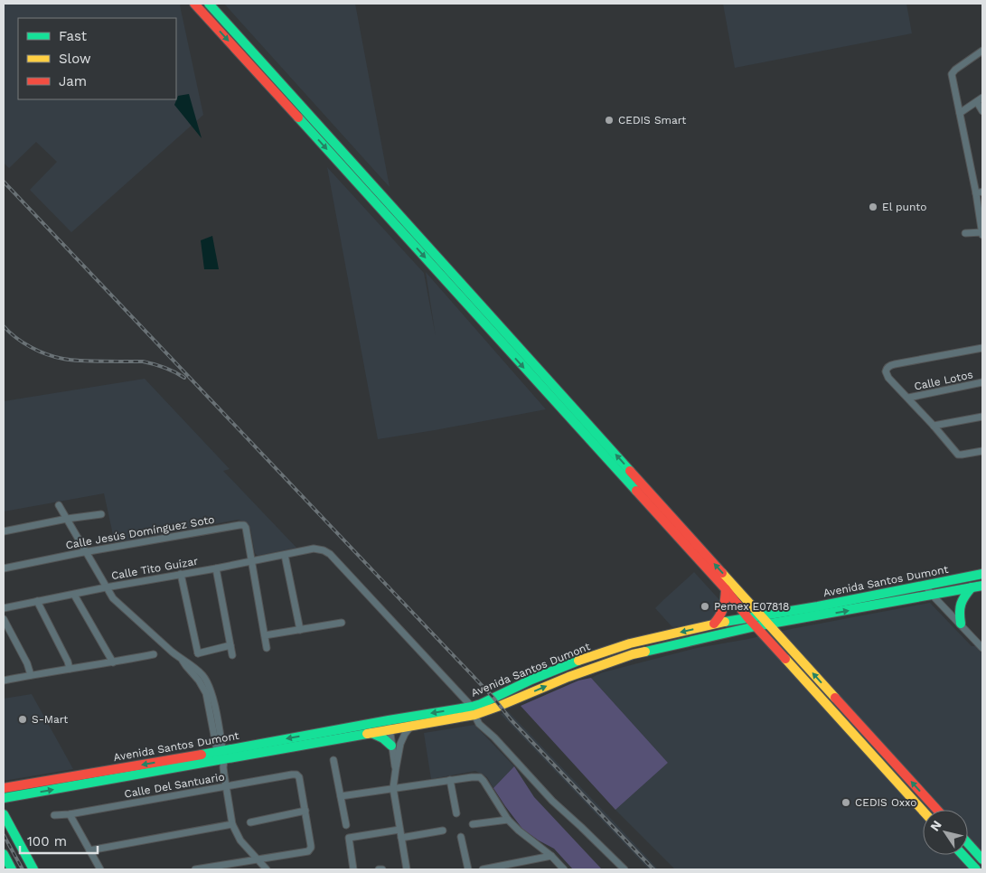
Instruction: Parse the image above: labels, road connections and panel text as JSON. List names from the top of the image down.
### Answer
{
  "streets": {
    "main road": ["Avenida Santos Dumont"],
    "street": [
      "Calle Lotos",
      "Calle Jesús Domínguez Soto",
      "Calle Tito Guízar",
      "Calle Del Santuario"
    ]
  },
  "crossings": [
    ["Calle Jesús Domínguez Soto", "Calle Tito Guízar"],
    ["Calle Tito Guízar", "Avenida Santos Dumont"]
  ],
  "places": [
    "CEDIS Smart",
    "El punto",
    "Pemex E07818",
    "S-Mart",
    "CEDIS Oxxo"
  ],
  "legend": ["Fast", "Slow", "Jam"],
  "scale_bar": "100 m",
  "north": "top left"
}
